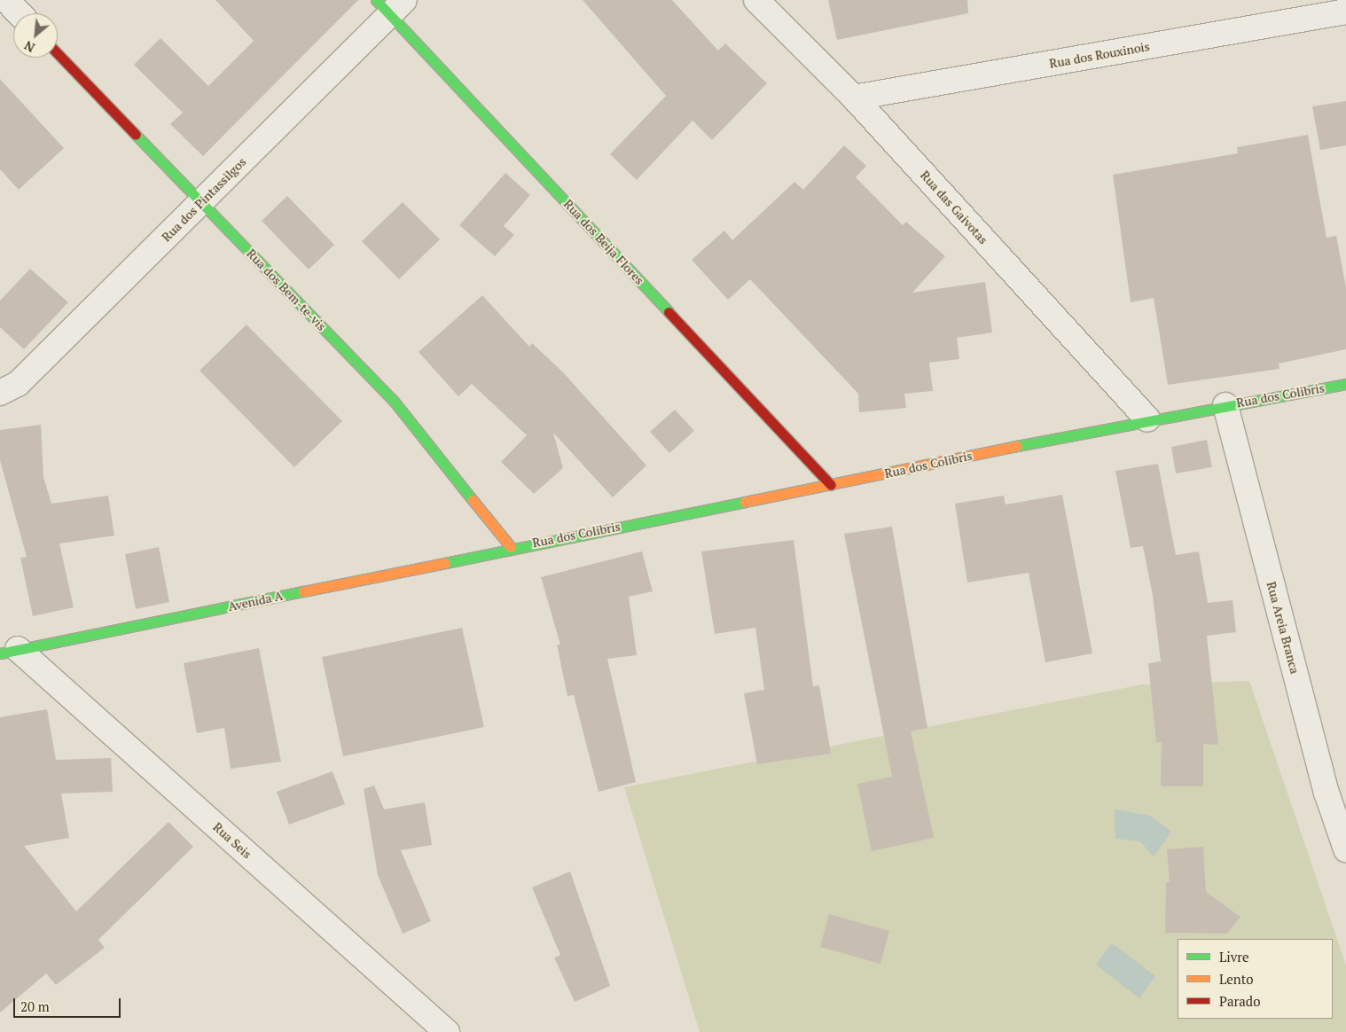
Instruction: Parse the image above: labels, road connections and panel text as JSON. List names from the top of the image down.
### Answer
{
  "streets": {
    "street": [
      "Rua dos Rouxinois",
      "Rua dos Pintassilgos",
      "Rua das Gaivotas",
      "Rua dos Beija Flores",
      "Rua dos Bem-te-vis",
      "Rua dos Colibris",
      "Avenida A",
      "Rua Areia Branca",
      "Rua Seis"
    ]
  },
  "crossings": [
    ["Rua dos Rouxinois", "Rua das Gaivotas"],
    ["Rua dos Pintassilgos", "Rua dos Beija Flores"],
    ["Rua dos Pintassilgos", "Rua dos Bem-te-vis"],
    ["Rua das Gaivotas", "Rua dos Colibris"],
    ["Rua dos Beija Flores", "Rua dos Colibris"],
    ["Rua dos Bem-te-vis", "Rua dos Colibris"],
    ["Rua dos Bem-te-vis", "Avenida A"],
    ["Rua dos Colibris", "Avenida A"],
    ["Rua dos Colibris", "Rua Areia Branca"],
    ["Avenida A", "Rua Seis"]
  ],
  "legend": ["Livre", "Lento", "Parado"],
  "scale_bar": "20 m",
  "north": "bottom left"
}
